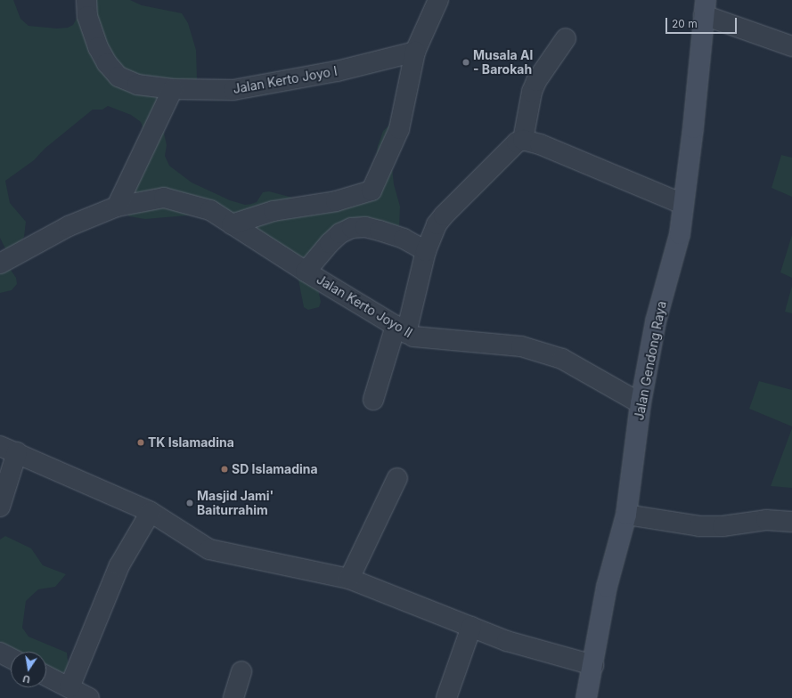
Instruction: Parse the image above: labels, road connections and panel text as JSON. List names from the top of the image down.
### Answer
{
  "streets": {
    "main road": ["Jalan Gendong Raya"],
    "street": ["Jalan Kerto Joyo I", "Jalan Kerto Joyo II"]
  },
  "crossings": [
    ["Jalan Kerto Joyo II", "Jalan Gendong Raya"]
  ],
  "places": [
    "Musala Al - Barokah",
    "TK Islamadina",
    "SD Islamadina",
    "Masjid Jami' Baiturrahim"
  ],
  "scale_bar": "20 m",
  "north": "bottom"
}
